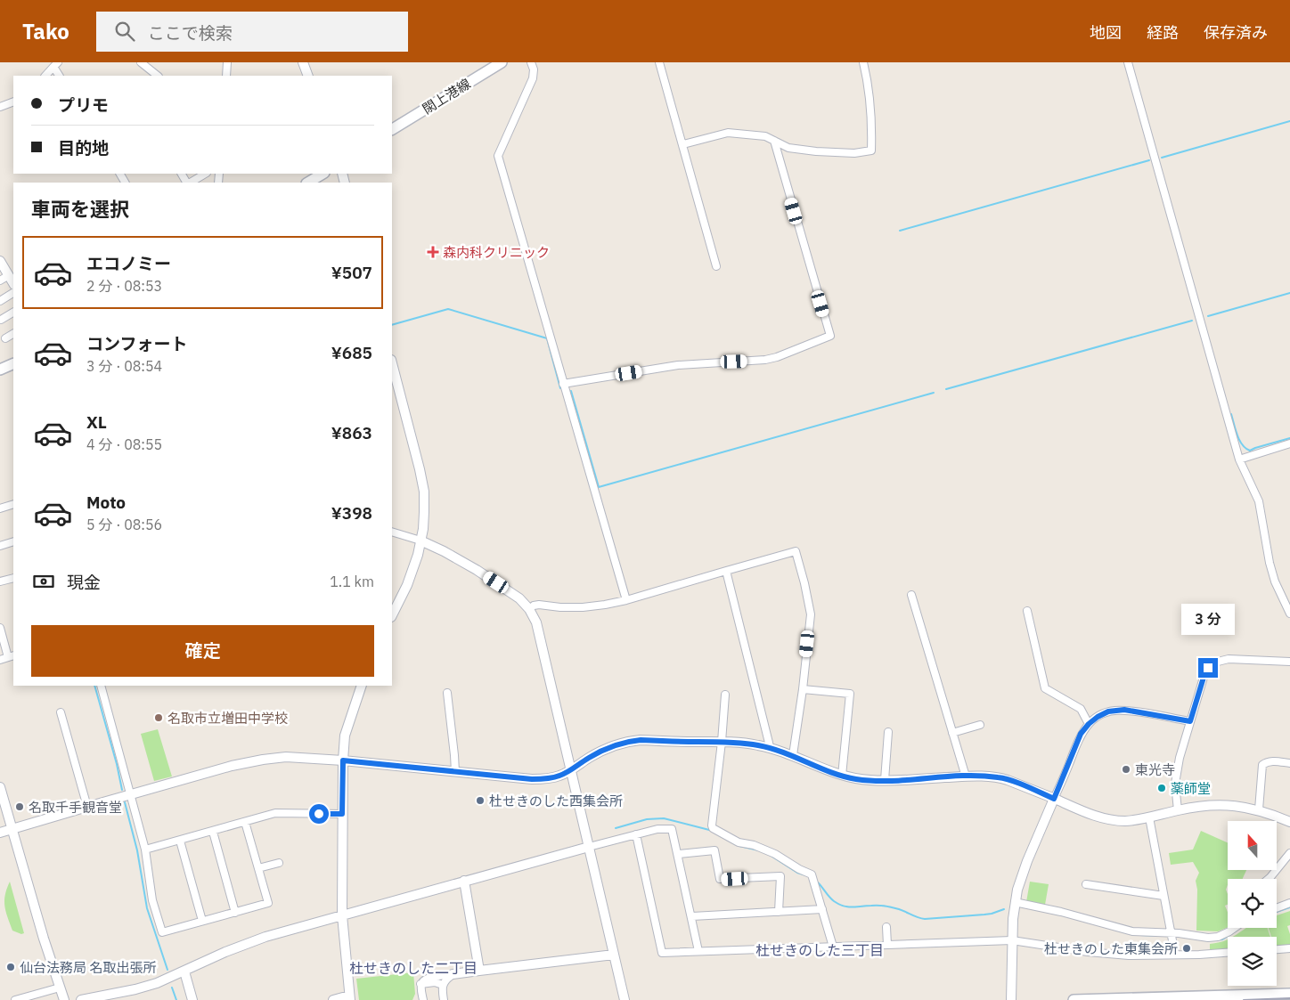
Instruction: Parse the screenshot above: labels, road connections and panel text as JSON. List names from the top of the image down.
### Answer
{
  "streets": {
    "main road": ["閖上港線"]
  },
  "districts": ["杜せきのした三丁目", "杜せきのした二丁目"],
  "places": {
    "health": ["森内科クリニック"],
    "other": [
      "名取市立増田中学校",
      "東光寺",
      "薬師堂",
      "杜せきのした西集会所",
      "名取千手観音堂",
      "杜せきのした東集会所",
      "仙台法務局 名取出張所"
    ]
  },
  "north": "top",
  "page": {
    "header": "Tako",
    "search": "ここで検索",
    "nav": ["地図", "経路", "保存済み"],
    "banner": ["プリモ", "目的地"],
    "heading": "車両を選択",
    "list": [
      {
        "name": "エコノミー",
        "note": "2 分 · 08:53",
        "value": "¥507"
      },
      {
        "name": "コンフォート",
        "note": "3 分 · 08:54",
        "value": "¥685"
      },
      {
        "name": "XL",
        "note": "4 分 · 08:55",
        "value": "¥863"
      },
      {
        "name": "Moto",
        "note": "5 分 · 08:56",
        "value": "¥398"
      }
    ],
    "pay": ["現金", "1.1 km"],
    "bubble": "3 分",
    "buttons": "確定"
  }
}
